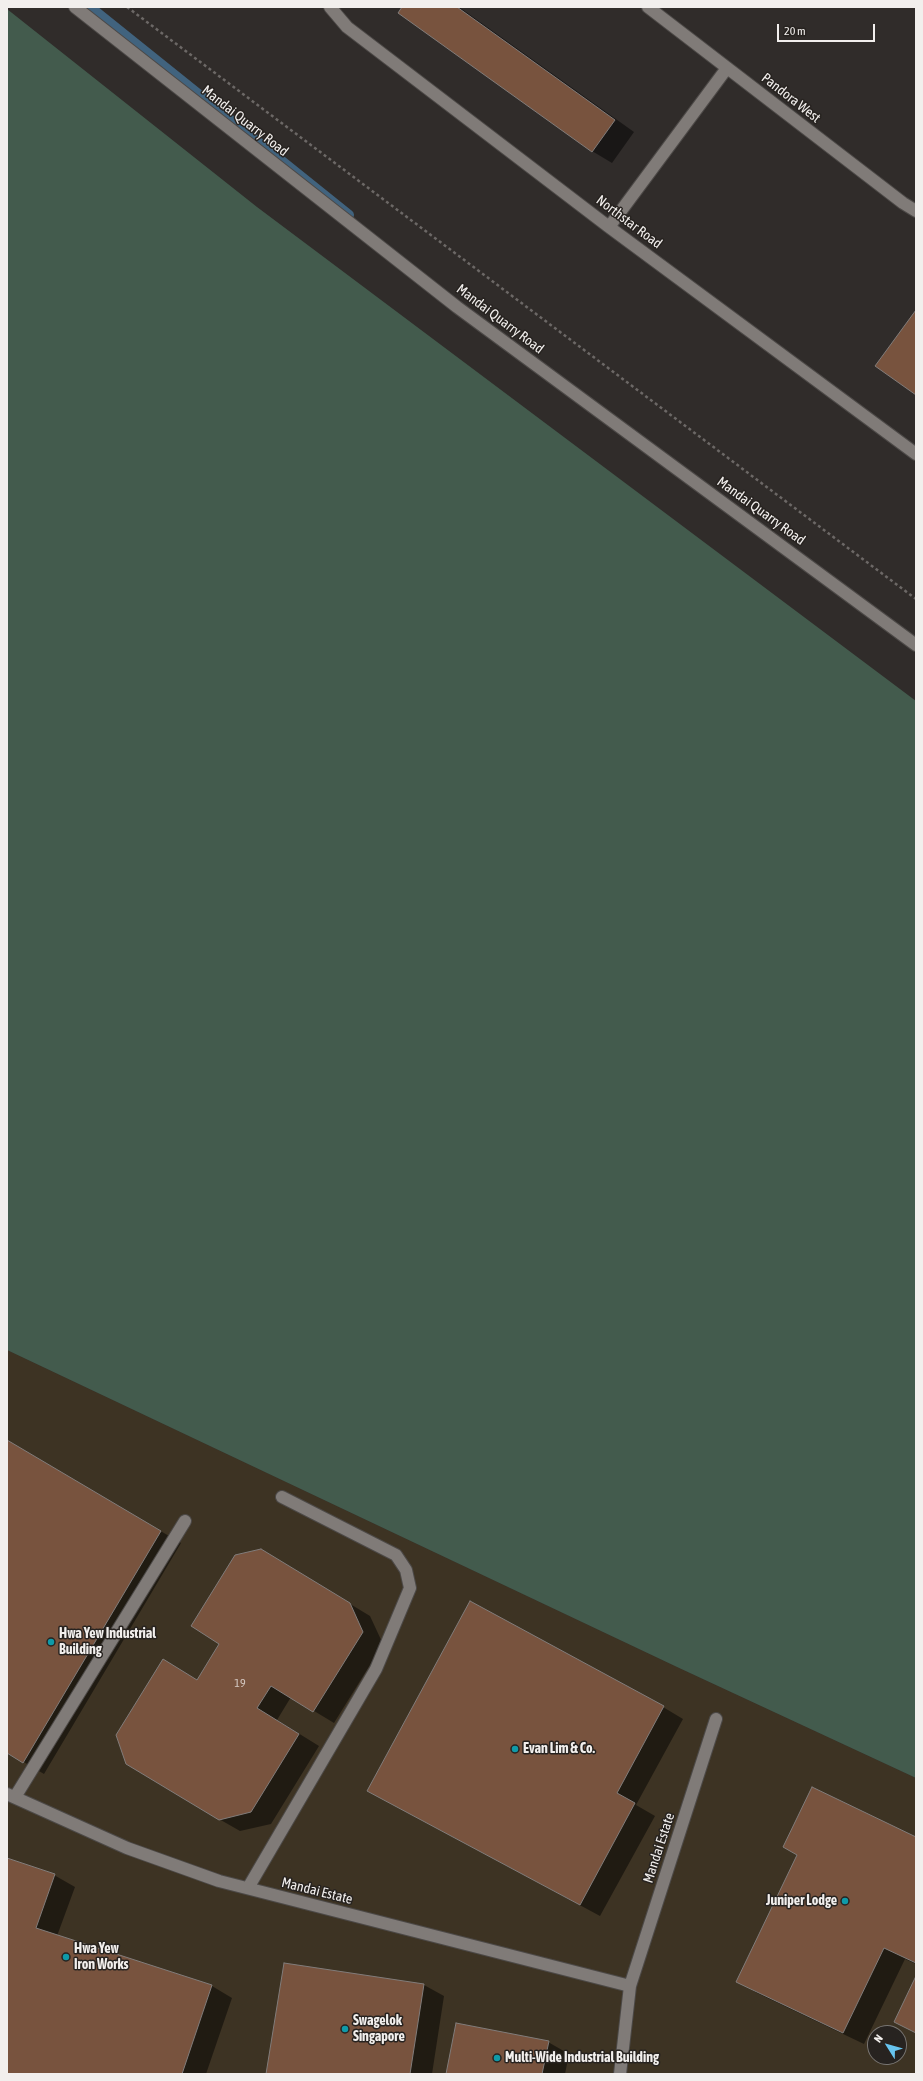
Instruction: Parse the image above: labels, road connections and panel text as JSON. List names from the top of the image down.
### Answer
{
  "streets": {
    "street": [
      "Pandora West",
      "Mandai Quarry Road",
      "Northstar Road",
      "Mandai Estate"
    ]
  },
  "places": [
    "Hwa Yew Industrial Building",
    "Evan Lim & Co.",
    "Juniper Lodge",
    "Hwa Yew Iron Works",
    "Swagelok Singapore",
    "Multi-Wide Industrial Building"
  ],
  "house_numbers": ["19"],
  "scale_bar": "20 m",
  "north": "top left"
}
